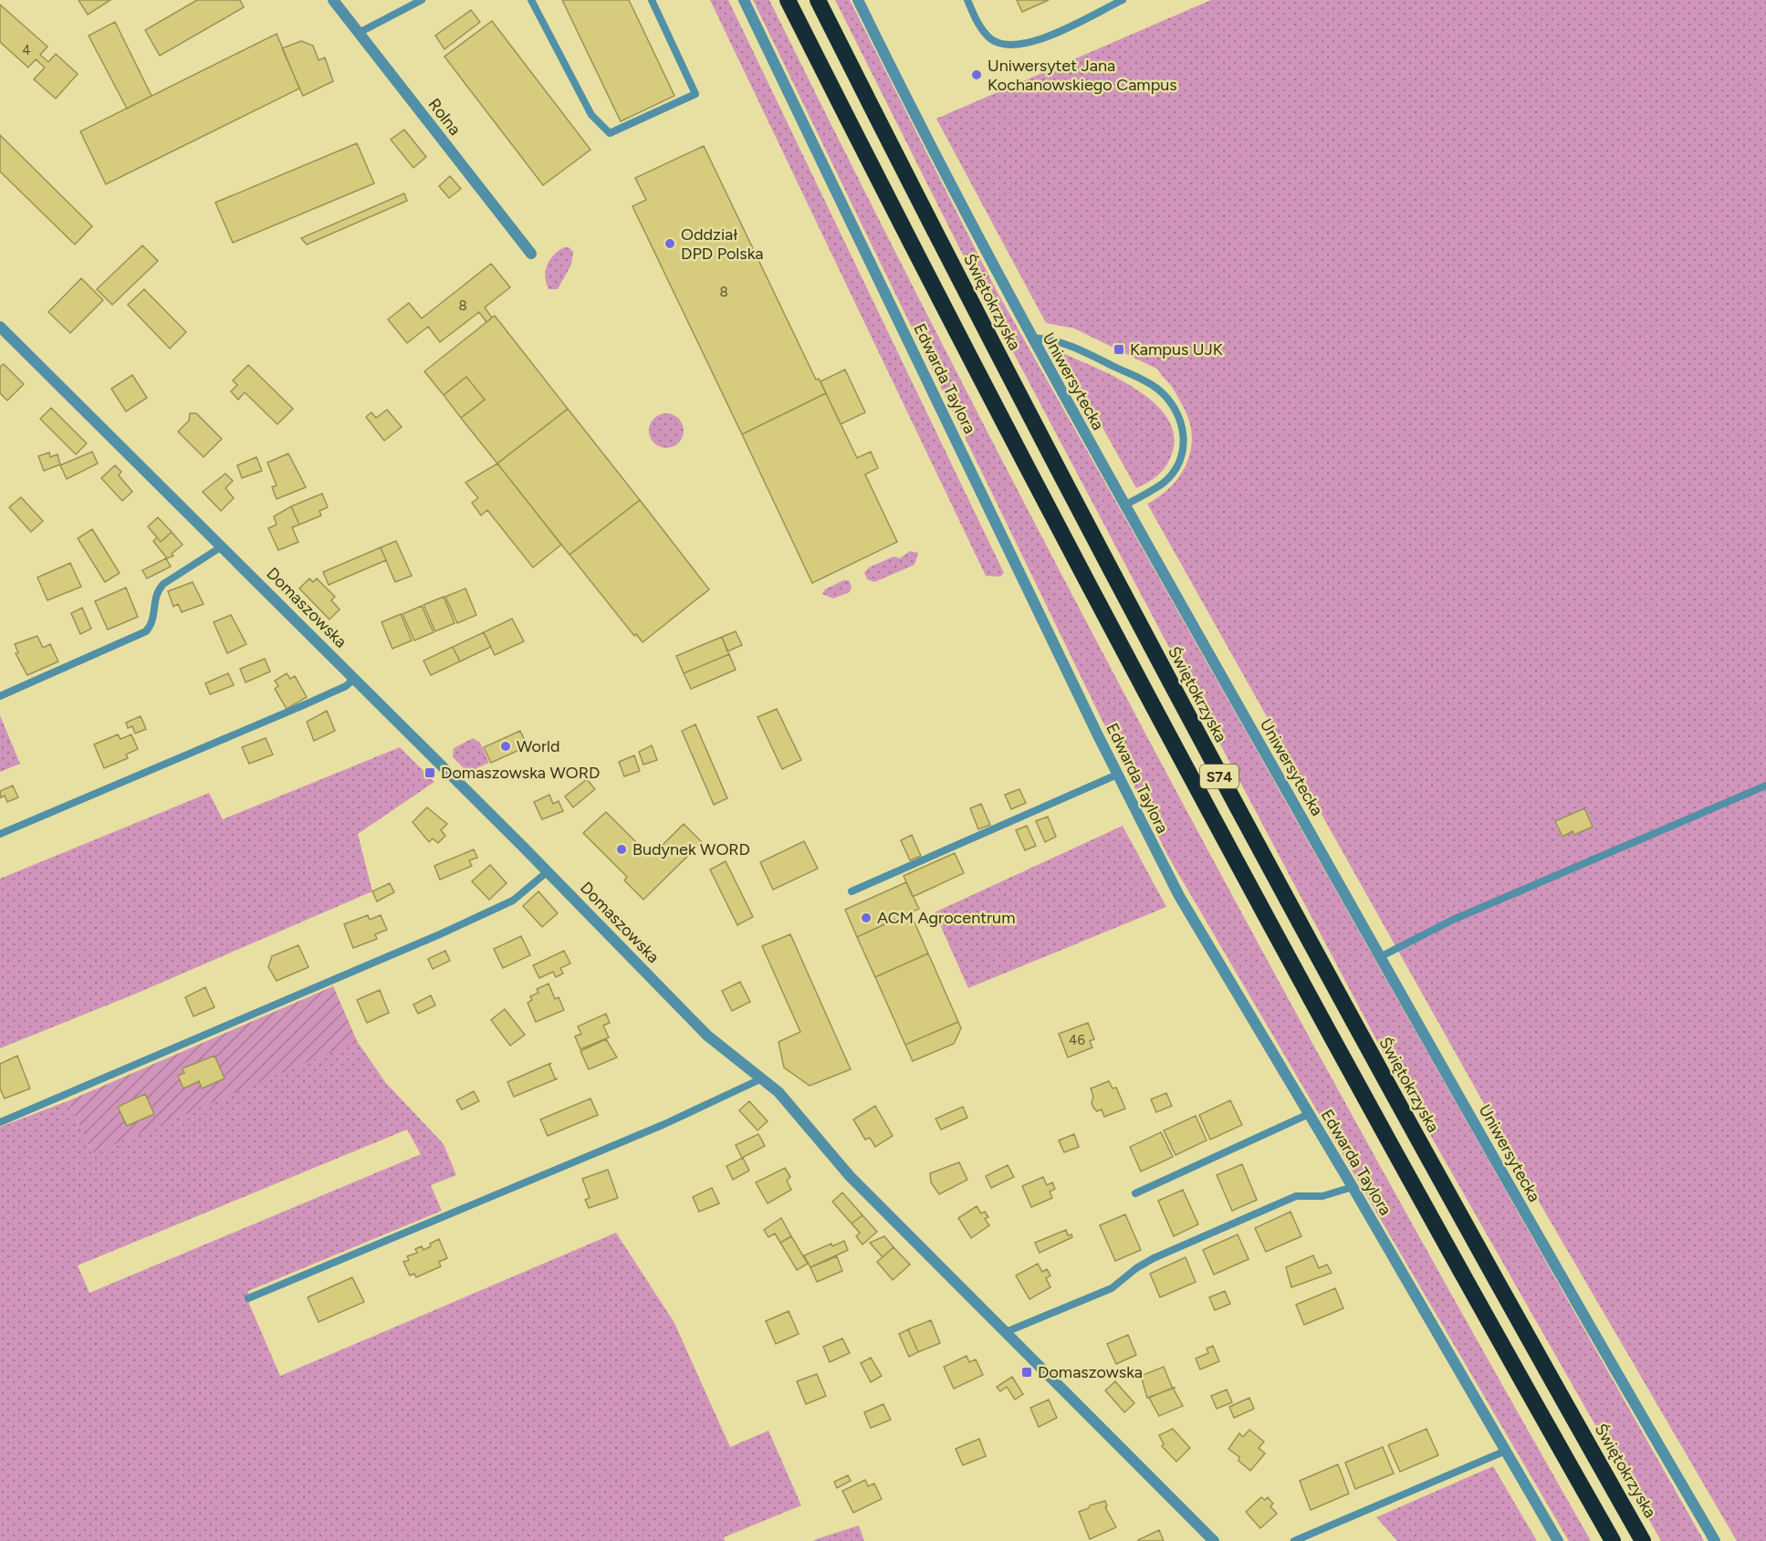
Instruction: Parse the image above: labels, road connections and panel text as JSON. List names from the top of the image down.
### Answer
{
  "streets": {
    "highway": ["Świętokrzyska", "S74"],
    "street": [
      "Rolna",
      "Edwarda Taylora",
      "Uniwersytecka",
      "Domaszowska"
    ]
  },
  "places": {
    "other": [
      "Uniwersytet Jana Kochanowskiego Campus",
      "Oddział DPD Polska",
      "World",
      "Budynek WORD",
      "ACM Agrocentrum"
    ],
    "transit": ["Kampus UJK", "Domaszowska WORD", "Domaszowska"]
  },
  "house_numbers": [
    "4",
    "8",
    "8",
    "46"
  ]
}
